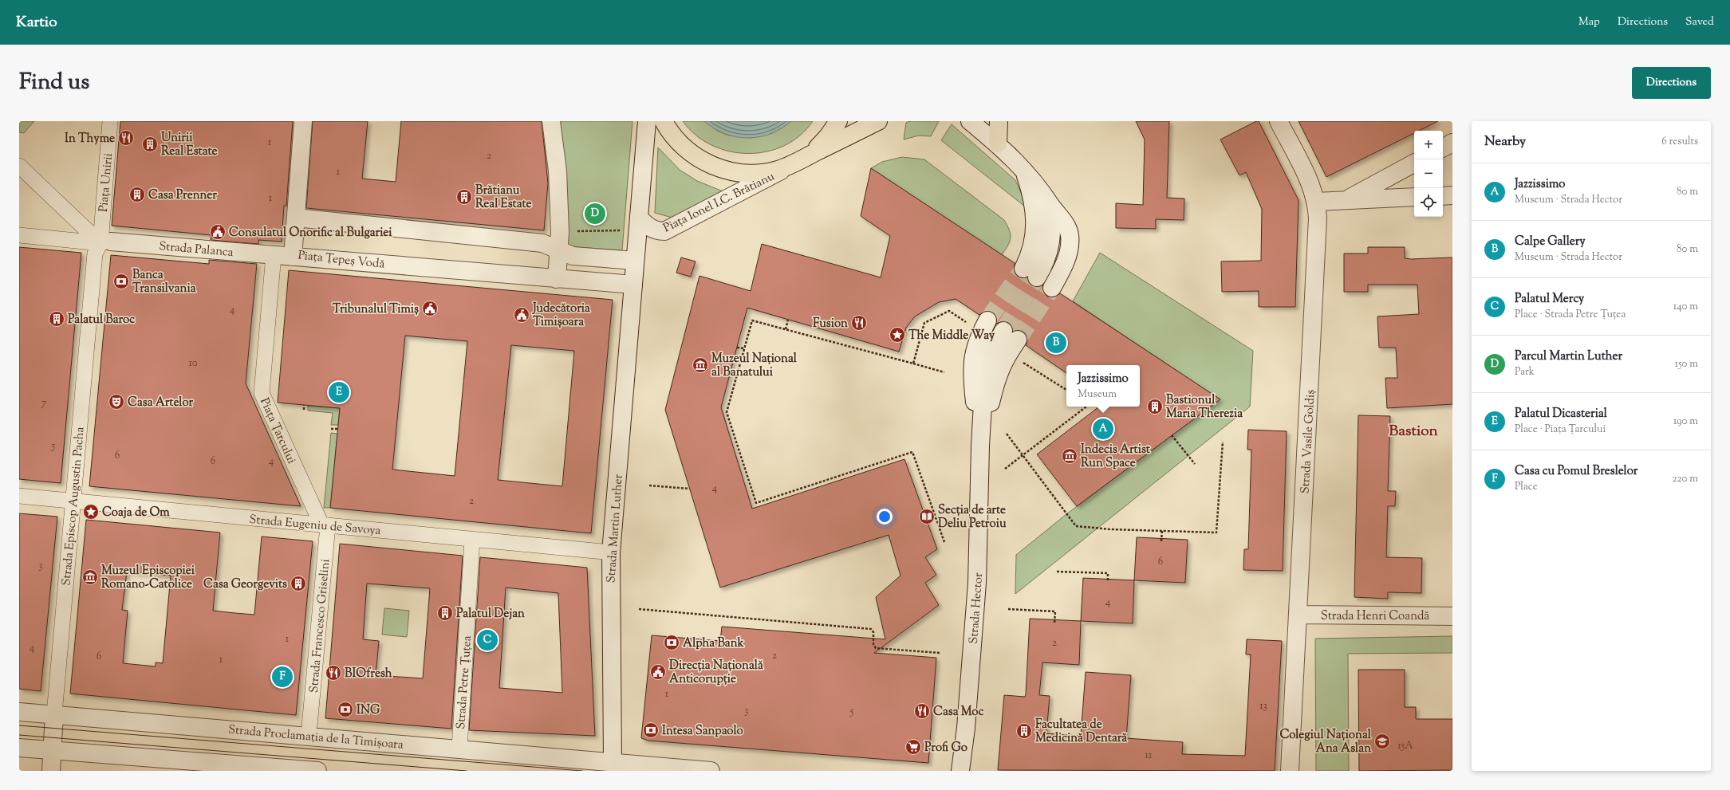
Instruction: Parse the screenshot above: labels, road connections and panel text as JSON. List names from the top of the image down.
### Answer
{
  "streets": {
    "main road": ["Piața Ionel I.C. Brătianu"],
    "street": [
      "Piața Unirii",
      "Strada Palanca",
      "Piața Țepeș Vodă",
      "Piața Țarcului",
      "Strada Vasile Goldiș",
      "Strada Episcop Augustin Pacha",
      "Strada Eugeniu de Savoya",
      "Strada Martin Luther",
      "Strada Hector",
      "Strada Henri Coandă",
      "Strada Francesco Griselini",
      "Strada Petre Țuțea",
      "Strada Proclamația de la Timișoara"
    ]
  },
  "crossings": [
    ["Piața Unirii", "Strada Palanca"],
    ["Piața Unirii", "Strada Episcop Augustin Pacha"],
    ["Strada Palanca", "Piața Țepeș Vodă"],
    ["Strada Palanca", "Piața Țarcului"],
    ["Strada Palanca", "Strada Episcop Augustin Pacha"],
    ["Piața Țepeș Vodă", "Strada Martin Luther"],
    ["Piața Țarcului", "Strada Eugeniu de Savoya"],
    ["Piața Țarcului", "Strada Francesco Griselini"],
    ["Strada Vasile Goldiș", "Strada Henri Coandă"],
    ["Strada Episcop Augustin Pacha", "Strada Eugeniu de Savoya"],
    ["Strada Episcop Augustin Pacha", "Strada Proclamația de la Timișoara"],
    ["Strada Eugeniu de Savoya", "Strada Martin Luther"],
    ["Strada Eugeniu de Savoya", "Strada Francesco Griselini"],
    ["Strada Eugeniu de Savoya", "Strada Petre Țuțea"],
    ["Strada Martin Luther", "Strada Proclamația de la Timișoara"],
    ["Strada Petre Țuțea", "Strada Proclamația de la Timișoara"]
  ],
  "districts": ["Bastion"],
  "places": {
    "restaurant": [
      "In Thyme",
      "Fusion",
      "BIOfresh",
      "Casa Moc"
    ],
    "building": [
      "Unirii Real Estate",
      "Casa Prenner",
      "Brătianu Real Estate",
      "Palatul Baroc",
      "Bastionul Maria Therezia",
      "Casa Georgevits",
      "Palatul Dejan",
      "Facultatea de Medicină Dentară"
    ],
    "public building": [
      "Consulatul Onorific al Bulgariei",
      "Tribunalul Timiș",
      "Judecătoria Timișoara",
      "Direcția Națională Anticorupție"
    ],
    "bank": [
      "Banca Transilvania",
      "Alpha Bank",
      "ING",
      "Intesa Sanpaolo"
    ],
    "place": ["The Middle Way", "Coaja de Om"],
    "museum": ["Muzeul Național al Banatului", "Indecis Artist Run Space", "Muzeul Episcopiei Romano-Catolice"],
    "theatre": ["Casa Artelor"],
    "library": ["Secția de arte Deliu Petroiu"],
    "school or university": ["Colegiul Național Ana Aslan"],
    "supermarket": ["Profi Go"]
  },
  "house_numbers": [
    "1",
    "2",
    "1",
    "1",
    "4",
    "10",
    "7",
    "5",
    "6",
    "6",
    "4",
    "4",
    "2",
    "6",
    "3",
    "4",
    "1",
    "2",
    "4",
    "2",
    "6",
    "1",
    "1",
    "13",
    "3",
    "5",
    "15A",
    "11"
  ],
  "page": {
    "header": "Kartio",
    "nav": ["Map", "Directions", "Saved"],
    "title": "Find us",
    "buttons": "Directions",
    "heading": ["Nearby", "6 results"],
    "map_buttons": ["+", "−"],
    "list": [
      {
        "mark": "A",
        "name": "Jazzissimo",
        "note": "Museum · Strada Hector",
        "value": "80 m"
      },
      {
        "mark": "B",
        "name": "Calpe Gallery",
        "note": "Museum · Strada Hector",
        "value": "80 m"
      },
      {
        "mark": "C",
        "name": "Palatul Mercy",
        "note": "Place · Strada Petre Țuțea",
        "value": "140 m"
      },
      {
        "mark": "D",
        "name": "Parcul Martin Luther",
        "note": "Park",
        "value": "150 m"
      },
      {
        "mark": "E",
        "name": "Palatul Dicasterial",
        "note": "Place · Piața Țarcului",
        "value": "190 m"
      },
      {
        "mark": "F",
        "name": "Casa cu Pomul Breslelor",
        "note": "Place",
        "value": "220 m"
      }
    ],
    "pins": [
      "D",
      "B",
      "E",
      "A",
      "C",
      "F"
    ],
    "popup": ["Jazzissimo", "Museum"]
  }
}
